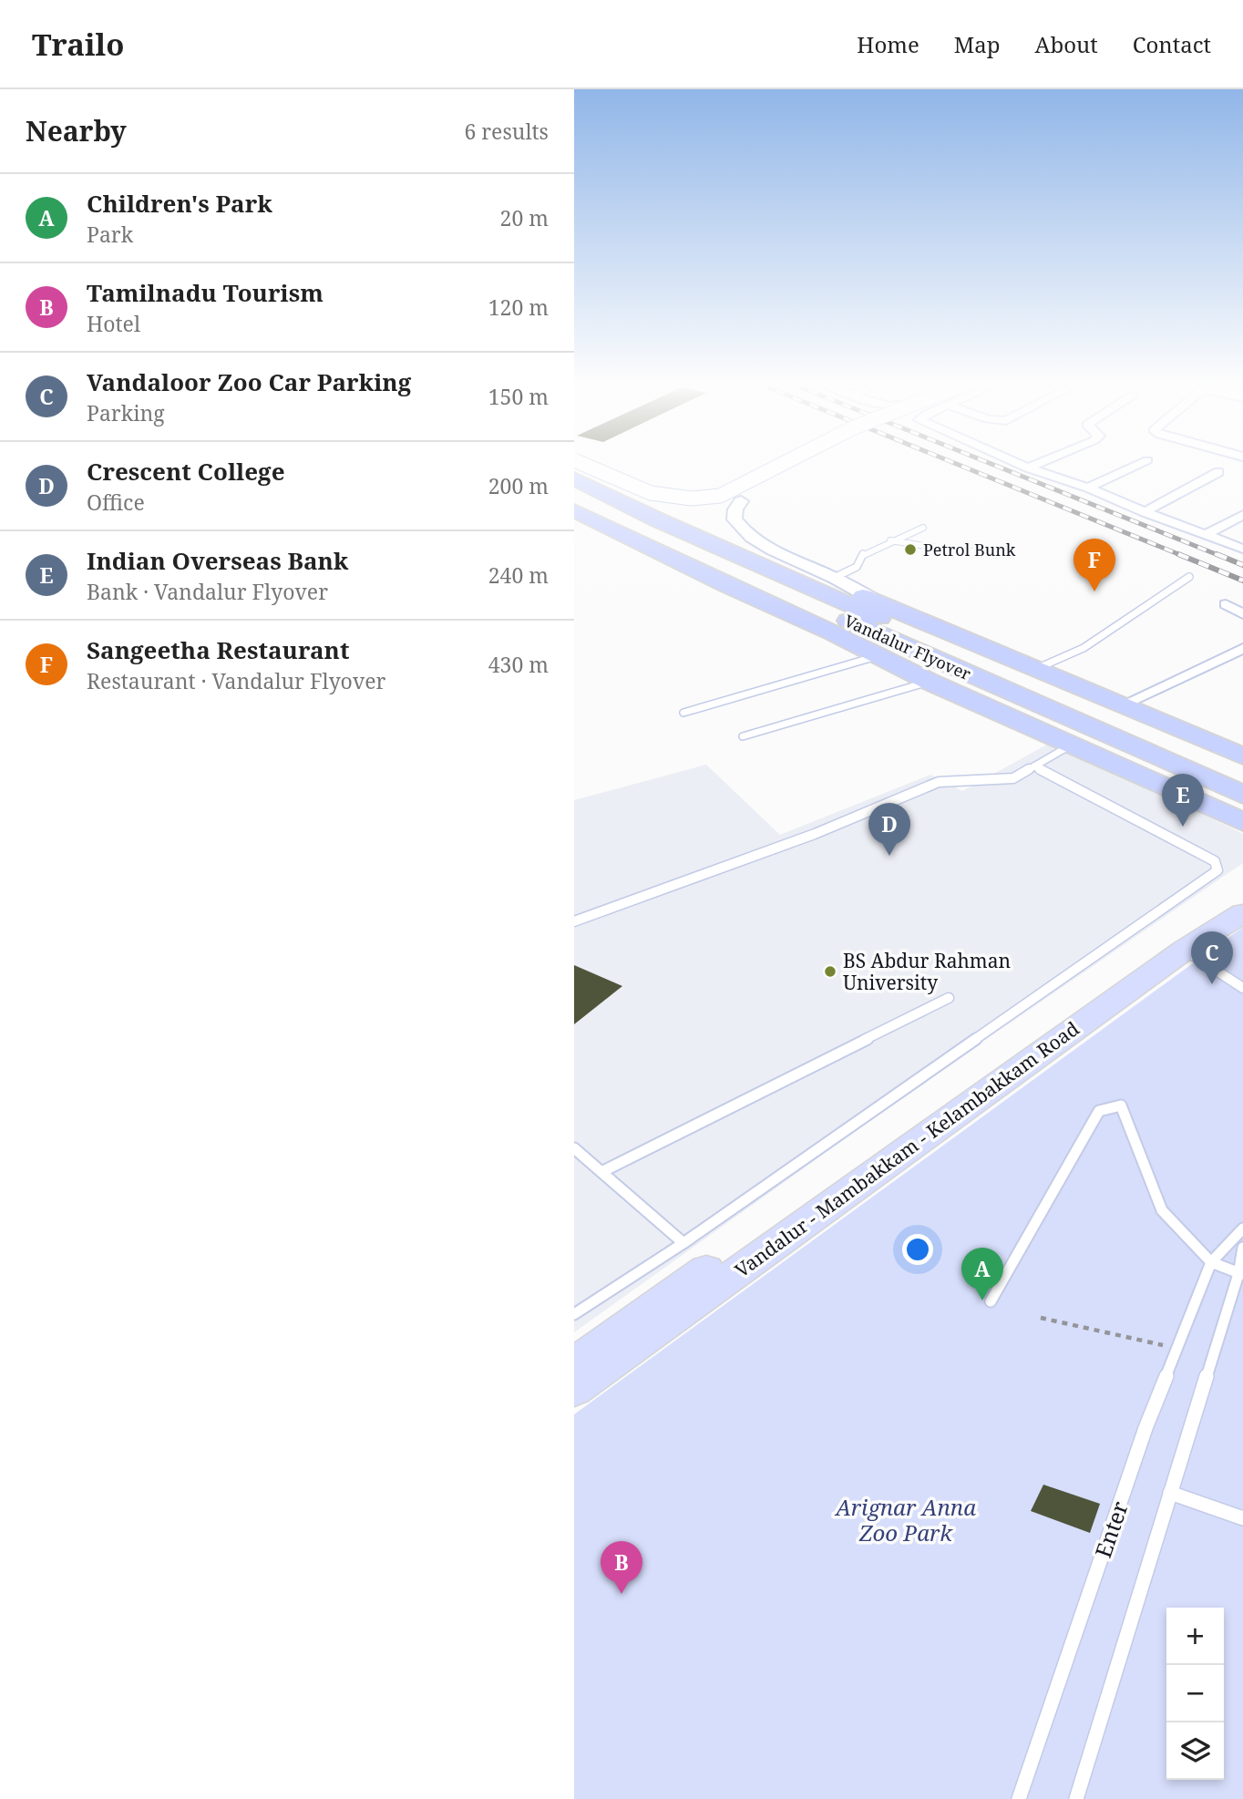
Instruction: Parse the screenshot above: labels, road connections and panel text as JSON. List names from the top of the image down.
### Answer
{
  "streets": {
    "highway": ["Vandalur Flyover"],
    "main road": ["Vandalur - Mambakkam - Kelambakkam Road"],
    "lane": ["Enter"]
  },
  "parks": ["Arignar Anna Zoo Park"],
  "places": ["Petrol Bunk", "BS Abdur Rahman University"],
  "page": {
    "header": "Trailo",
    "nav": [
      "Home",
      "Map",
      "About",
      "Contact"
    ],
    "heading": ["Nearby", "6 results"],
    "list": [
      {
        "mark": "A",
        "name": "Children's Park",
        "note": "Park",
        "value": "20 m"
      },
      {
        "mark": "B",
        "name": "Tamilnadu Tourism",
        "note": "Hotel",
        "value": "120 m"
      },
      {
        "mark": "C",
        "name": "Vandaloor Zoo Car Parking",
        "note": "Parking",
        "value": "150 m"
      },
      {
        "mark": "D",
        "name": "Crescent College",
        "note": "Office",
        "value": "200 m"
      },
      {
        "mark": "E",
        "name": "Indian Overseas Bank",
        "note": "Bank · Vandalur Flyover",
        "value": "240 m"
      },
      {
        "mark": "F",
        "name": "Sangeetha Restaurant",
        "note": "Restaurant · Vandalur Flyover",
        "value": "430 m"
      }
    ],
    "pins": [
      "F",
      "E",
      "D",
      "C",
      "A",
      "B"
    ],
    "map_buttons": ["+", "−"]
  }
}
